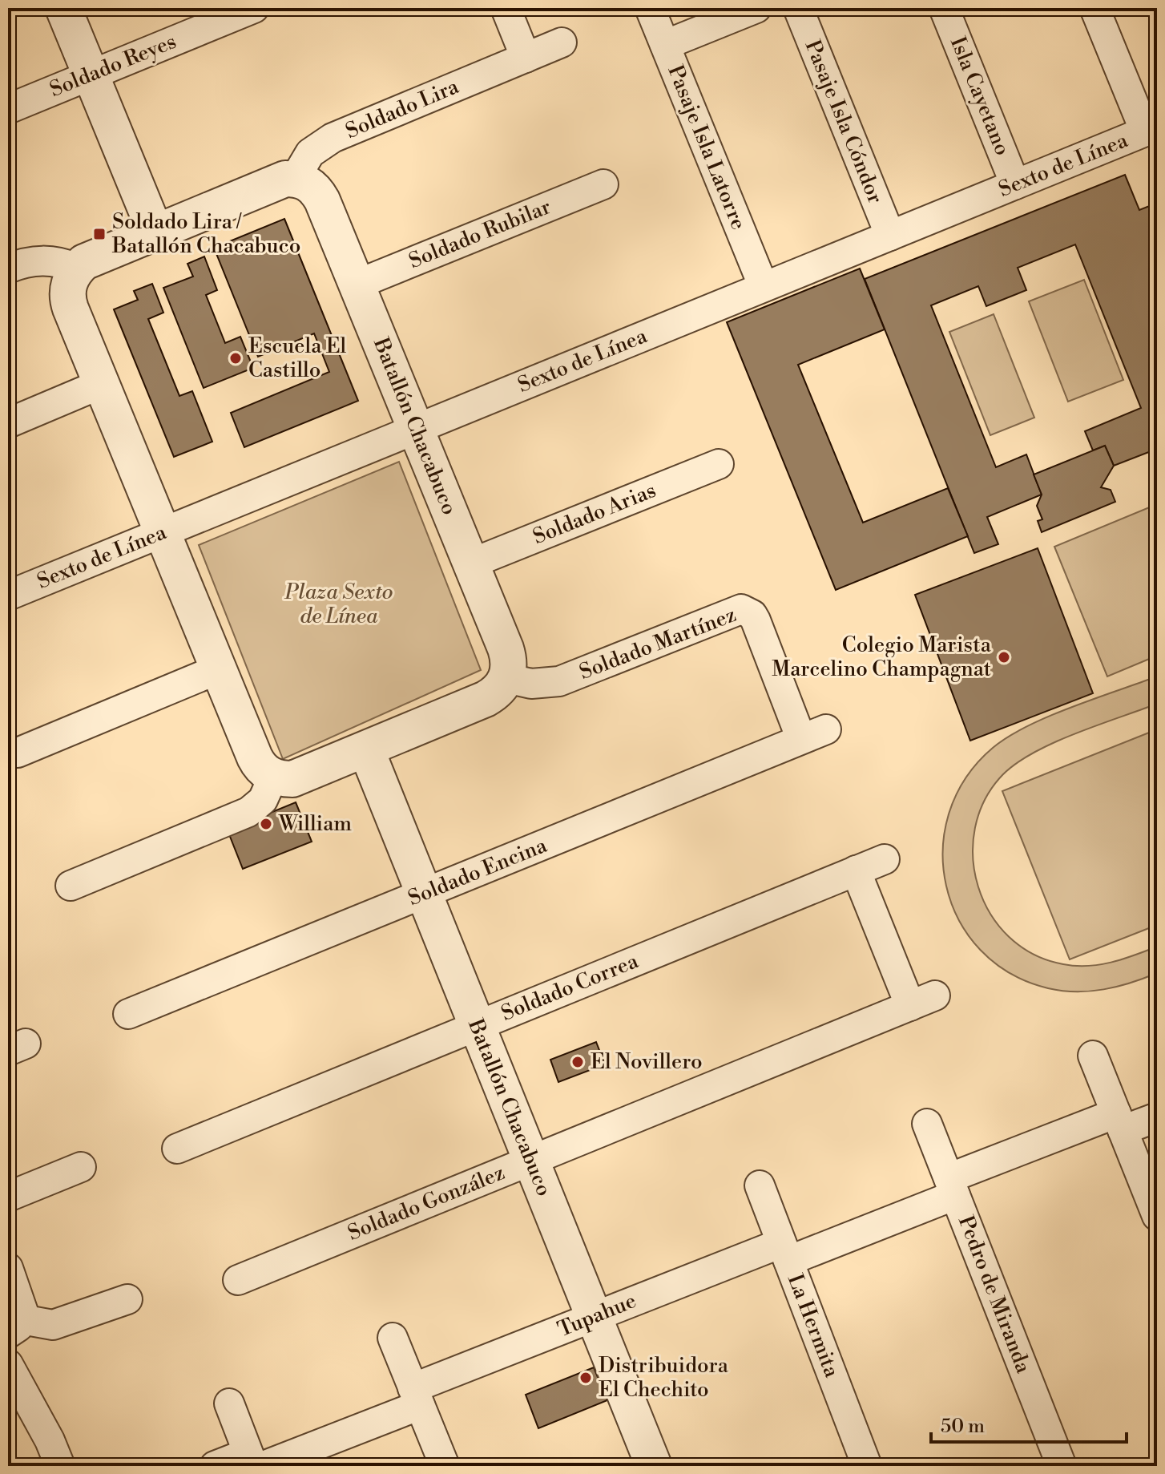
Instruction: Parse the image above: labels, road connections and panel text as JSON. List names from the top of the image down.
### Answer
{
  "streets": {
    "street": [
      "Soldado Reyes",
      "Isla Cayetano",
      "Soldado Lira",
      "Pasaje Isla Cóndor",
      "Pasaje Isla Latorre",
      "Sexto de Línea",
      "Soldado Rubilar",
      "Batallón Chacabuco",
      "Soldado Arias",
      "Soldado Martínez",
      "Soldado Encina",
      "Soldado Correa",
      "Soldado González",
      "Pedro de Miranda",
      "Tupahue",
      "La Hermita"
    ]
  },
  "crossings": [
    ["Isla Cayetano", "Sexto de Línea"],
    ["Soldado Lira", "Batallón Chacabuco"],
    ["Pasaje Isla Cóndor", "Sexto de Línea"],
    ["Pasaje Isla Latorre", "Sexto de Línea"],
    ["Sexto de Línea", "Batallón Chacabuco"],
    ["Soldado Rubilar", "Batallón Chacabuco"],
    ["Batallón Chacabuco", "Soldado Arias"],
    ["Batallón Chacabuco", "Soldado Martínez"],
    ["Batallón Chacabuco", "Soldado Encina"],
    ["Batallón Chacabuco", "Soldado Correa"],
    ["Batallón Chacabuco", "Soldado González"],
    ["Batallón Chacabuco", "Tupahue"],
    ["Soldado Martínez", "Soldado Encina"],
    ["Soldado Correa", "Soldado González"],
    ["Pedro de Miranda", "Tupahue"],
    ["Tupahue", "La Hermita"]
  ],
  "parks": ["Plaza Sexto de Línea"],
  "places": {
    "transit": ["Soldado Lira / Batallón Chacabuco"],
    "other": [
      "Escuela El Castillo",
      "Colegio Marista Marcelino Champagnat",
      "William",
      "El Novillero",
      "Distribuidora El Chechito"
    ]
  },
  "scale_bar": "50 m"
}
